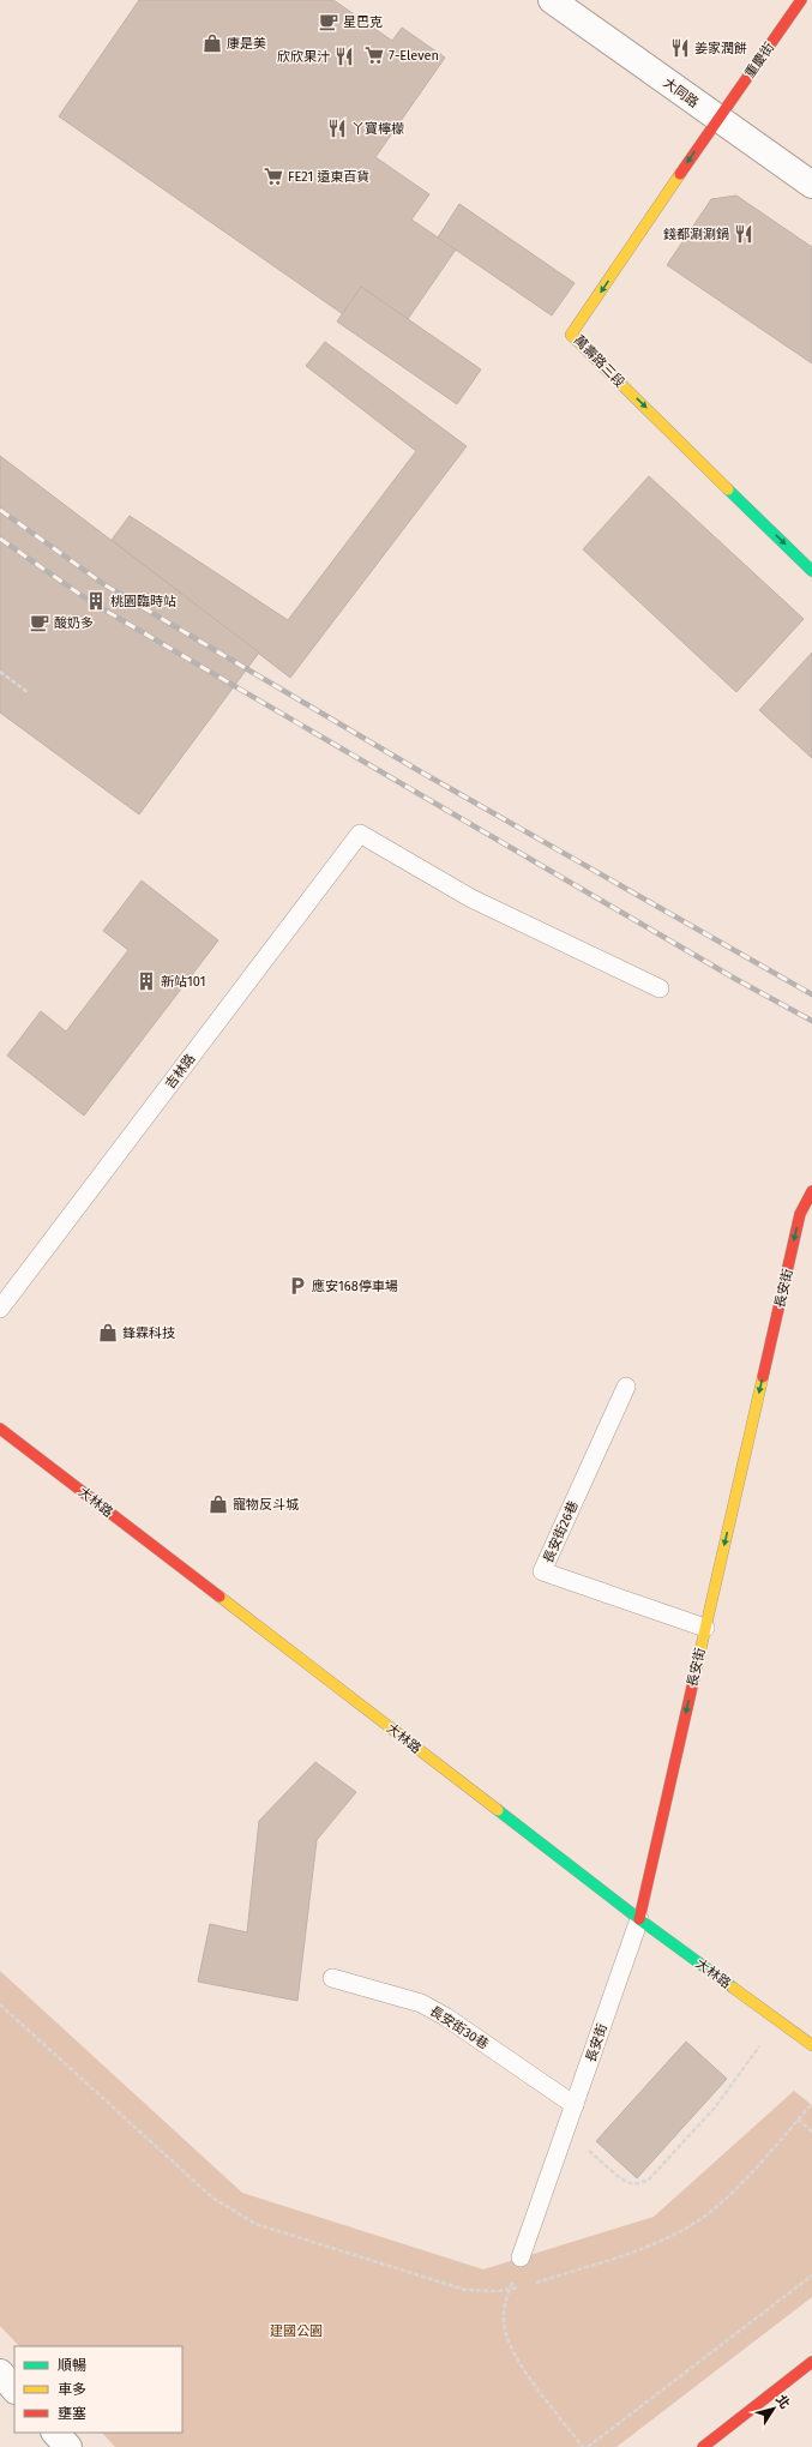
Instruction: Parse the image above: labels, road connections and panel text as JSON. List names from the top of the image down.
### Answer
{
  "streets": {
    "street": [
      "重慶街",
      "大同路",
      "萬壽路三段",
      "長安街",
      "大林路"
    ],
    "lane": ["吉林路", "長安街26巷", "長安街30巷"]
  },
  "crossings": [
    ["重慶街", "大同路"],
    ["重慶街", "萬壽路三段"],
    ["大同路", "萬壽路三段"],
    ["長安街", "大林路"],
    ["長安街", "長安街26巷"],
    ["長安街", "長安街30巷"]
  ],
  "one_way": ["長安街"],
  "parks": ["建國公園"],
  "places": {
    "cafe": ["星巴克", "酸奶多"],
    "shop": ["康是美", "鋒霖科技", "寵物反斗城"],
    "restaurant": [
      "姜家潤餅",
      "欣欣果汁",
      "丫寶檸檬",
      "錢都涮涮鍋"
    ],
    "supermarket": ["7-Eleven", "FE21 遠東百貨"],
    "building": ["桃園臨時站", "新站101"],
    "parking": ["應安168停車場"]
  },
  "legend": ["順暢", "車多", "壅塞"],
  "north": "top right"
}
